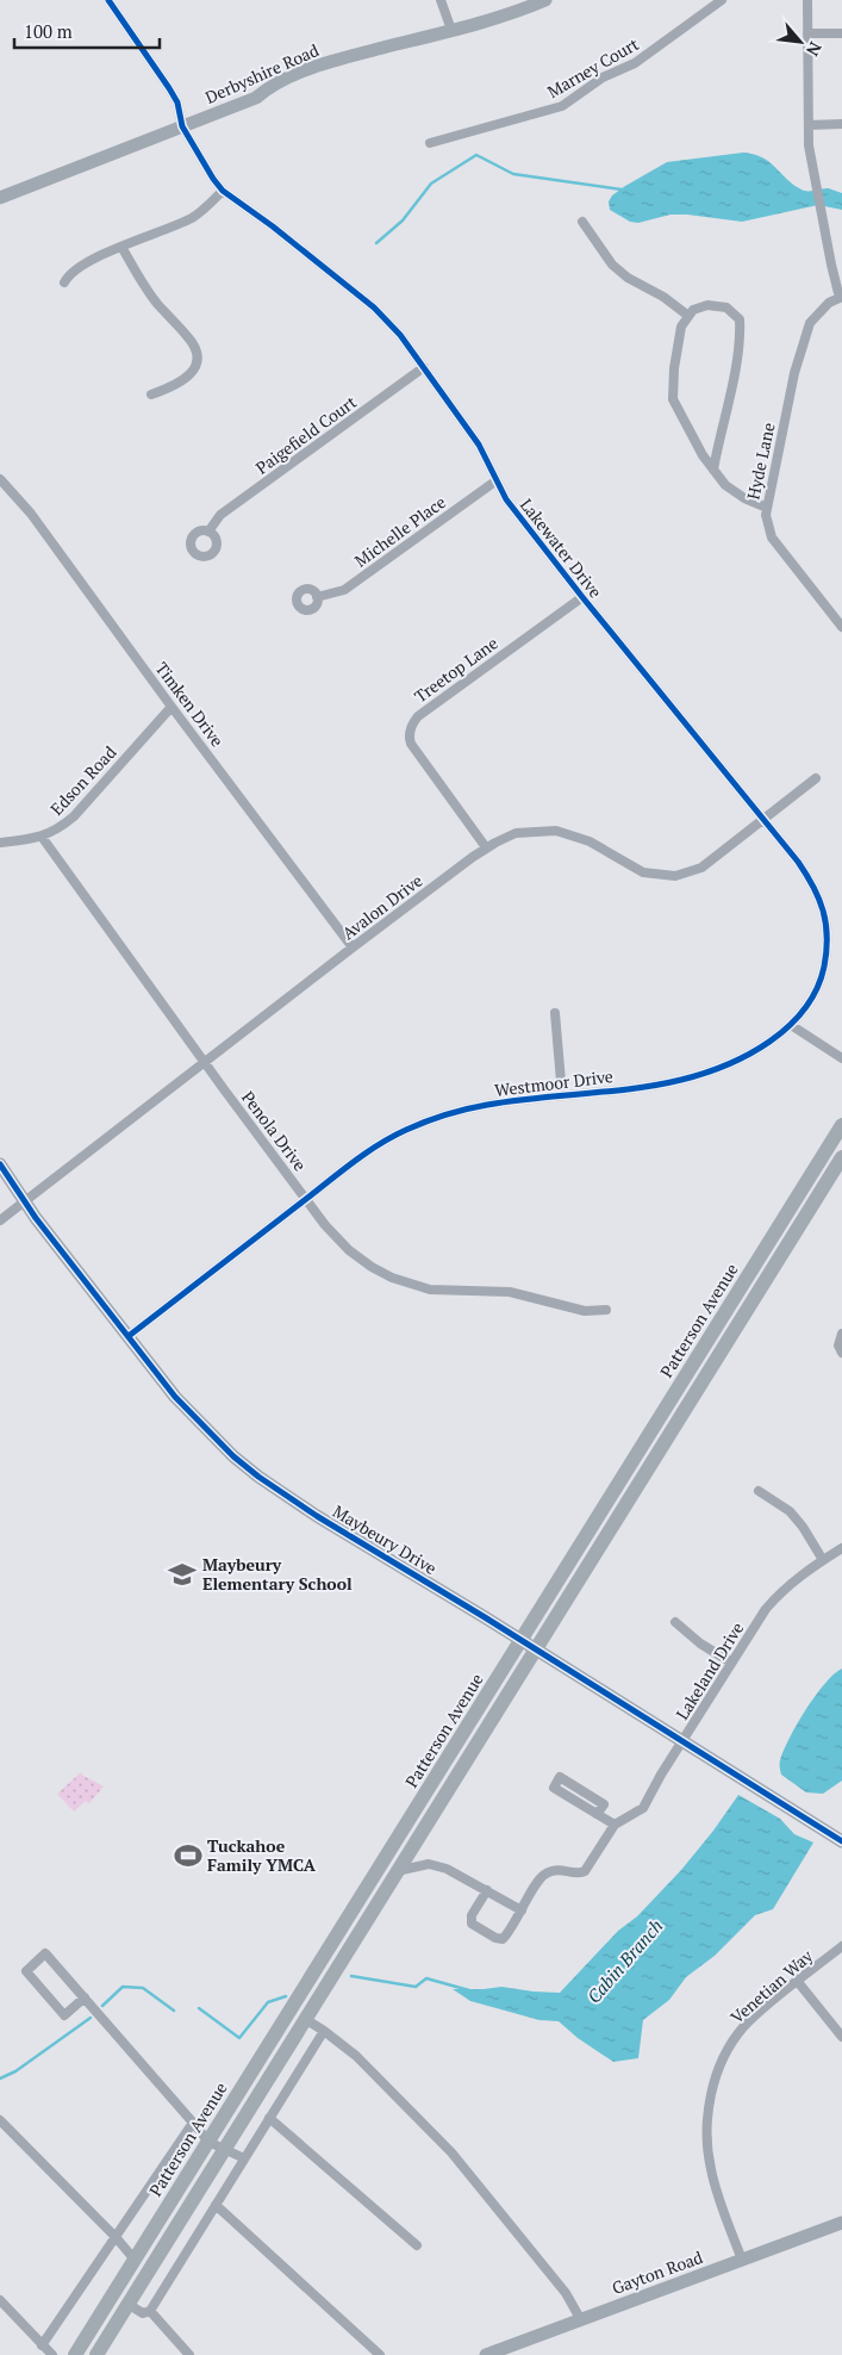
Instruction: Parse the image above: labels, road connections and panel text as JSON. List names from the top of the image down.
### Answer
{
  "streets": {
    "main road": ["Patterson Avenue"],
    "street": [
      "Marney Court",
      "Derbyshire Road",
      "Paigefield Court",
      "Hyde Lane",
      "Michelle Place",
      "Lakewater Drive",
      "Treetop Lane",
      "Timken Drive",
      "Edson Road",
      "Avalon Drive",
      "Westmoor Drive",
      "Penola Drive",
      "Maybeury Drive",
      "Lakeland Drive",
      "Venetian Way",
      "Gayton Road"
    ]
  },
  "crossings": [
    ["Derbyshire Road", "Lakewater Drive"],
    ["Paigefield Court", "Lakewater Drive"],
    ["Michelle Place", "Lakewater Drive"],
    ["Lakewater Drive", "Treetop Lane"],
    ["Lakewater Drive", "Avalon Drive"],
    ["Lakewater Drive", "Westmoor Drive"],
    ["Treetop Lane", "Avalon Drive"],
    ["Timken Drive", "Edson Road"],
    ["Timken Drive", "Avalon Drive"],
    ["Edson Road", "Penola Drive"],
    ["Avalon Drive", "Penola Drive"],
    ["Avalon Drive", "Maybeury Drive"],
    ["Westmoor Drive", "Penola Drive"],
    ["Westmoor Drive", "Maybeury Drive"],
    ["Patterson Avenue", "Maybeury Drive"],
    ["Maybeury Drive", "Lakeland Drive"],
    ["Venetian Way", "Gayton Road"]
  ],
  "water": ["Cabin Branch"],
  "places": {
    "school or university": ["Maybeury Elementary School"],
    "sports": ["Tuckahoe Family YMCA"]
  },
  "scale_bar": "100 m",
  "north": "bottom right"
}
